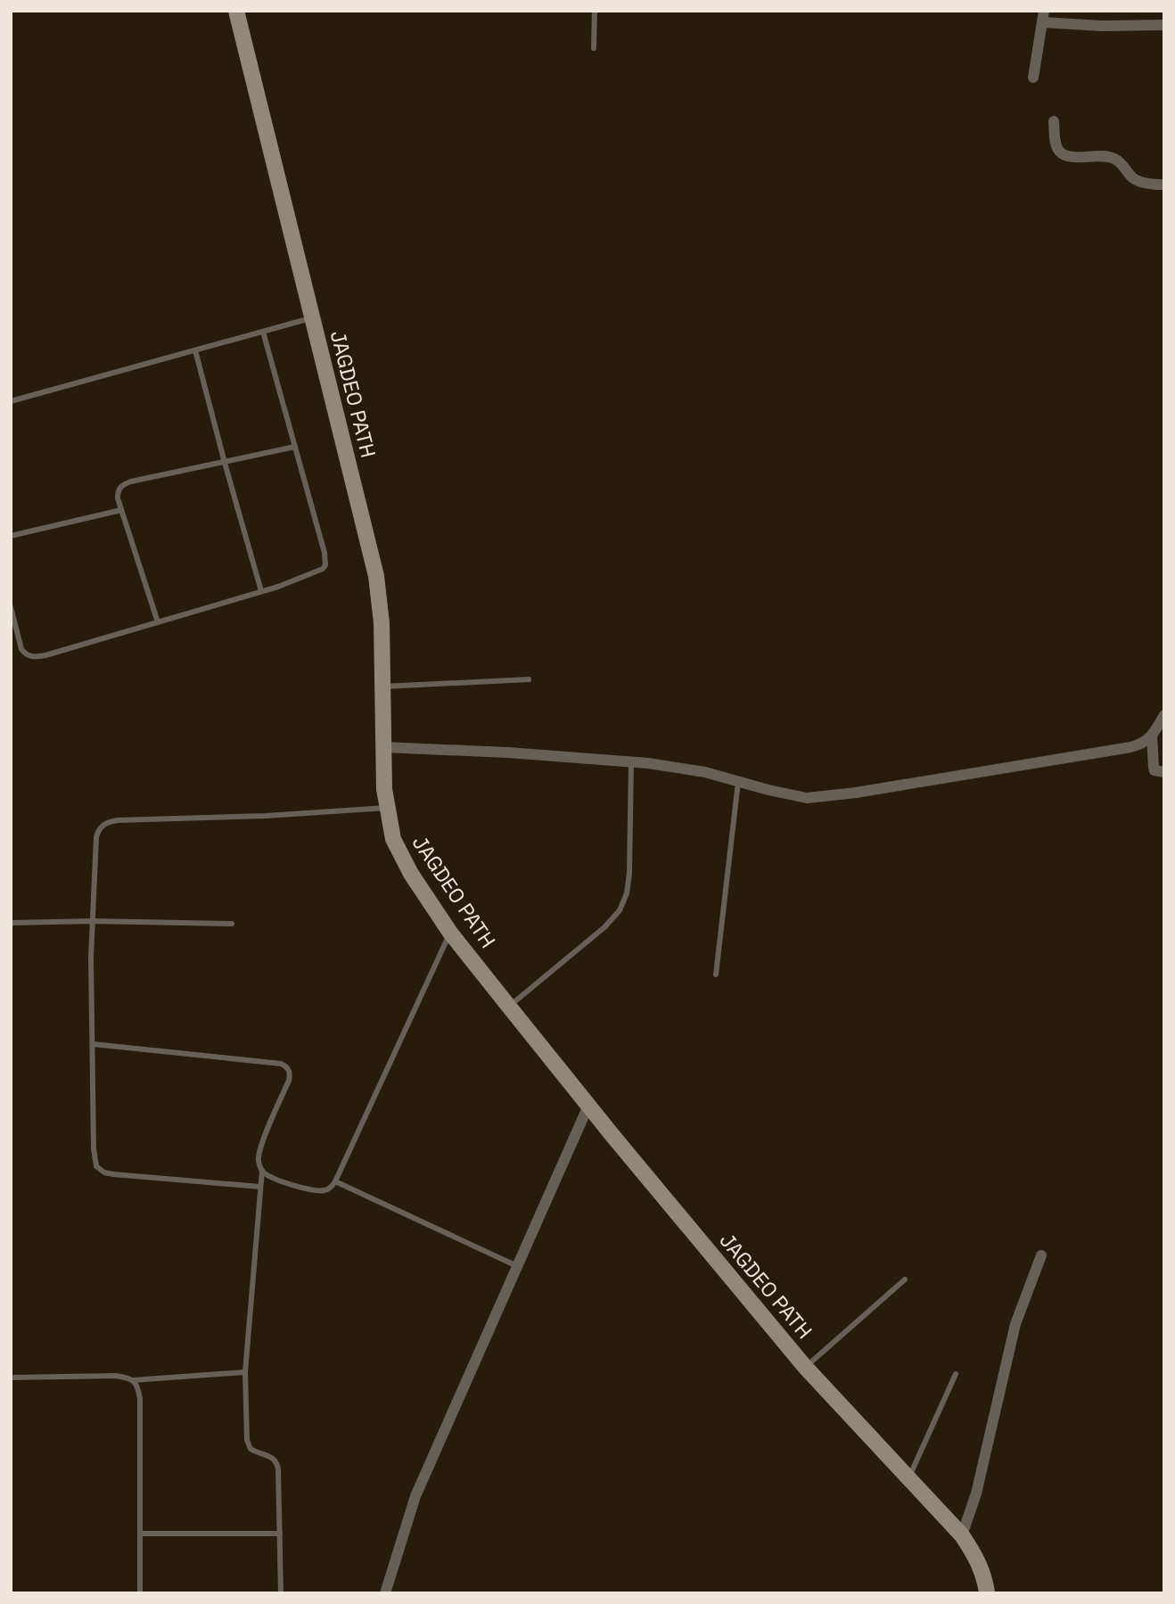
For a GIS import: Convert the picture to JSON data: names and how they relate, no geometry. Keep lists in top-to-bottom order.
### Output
{
  "streets": {
    "main road": ["JAGDEO PATH"]
  }
}
